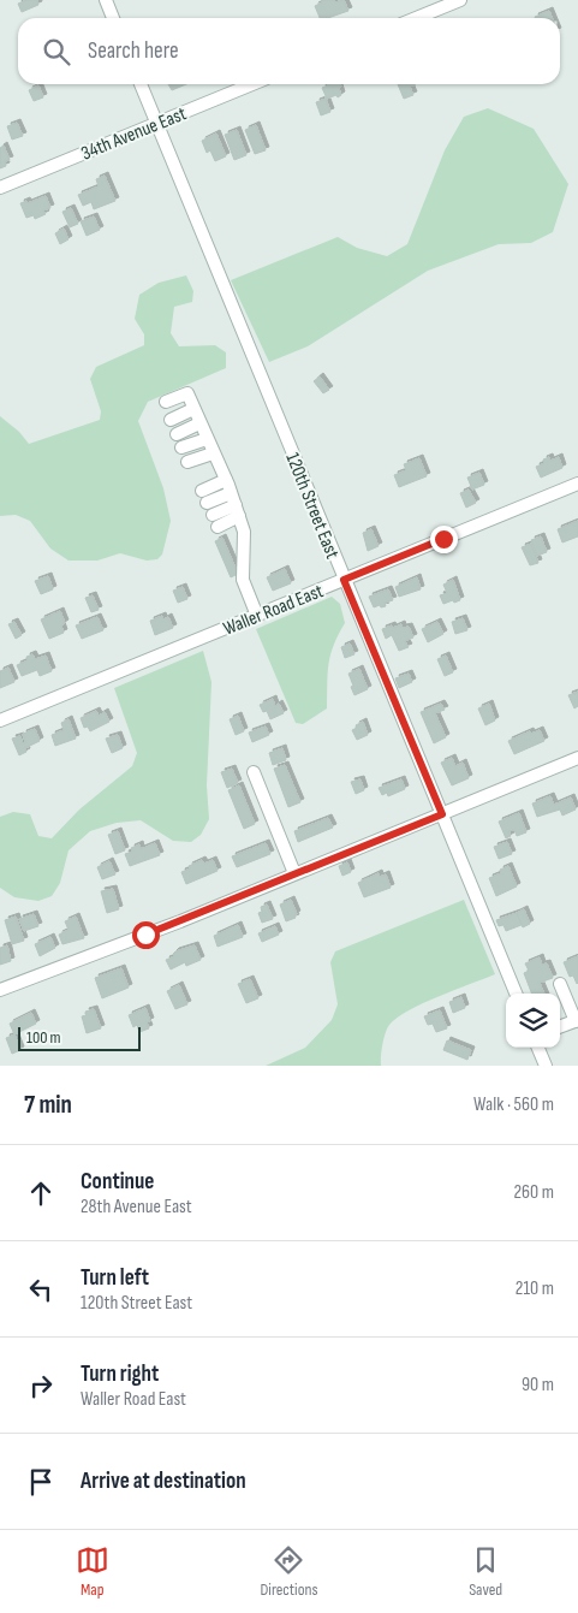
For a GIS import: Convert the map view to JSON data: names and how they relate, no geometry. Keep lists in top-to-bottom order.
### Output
{
  "streets": {
    "street": ["34th Avenue East", "120th Street East", "Waller Road East"]
  },
  "crossings": [
    ["34th Avenue East", "120th Street East"],
    ["120th Street East", "Waller Road East"]
  ],
  "scale_bar": "100 m",
  "page": {
    "search": "Search here",
    "scale": "100 m",
    "heading": ["7 min", "Walk · 560 m"],
    "list": [
      ["Continue", "28th Avenue East", "260 m"],
      ["Turn left", "120th Street East", "210 m"],
      ["Turn right", "Waller Road East", "90 m"],
      "Arrive at destination"
    ],
    "nav": ["Map", "Directions", "Saved"]
  }
}
